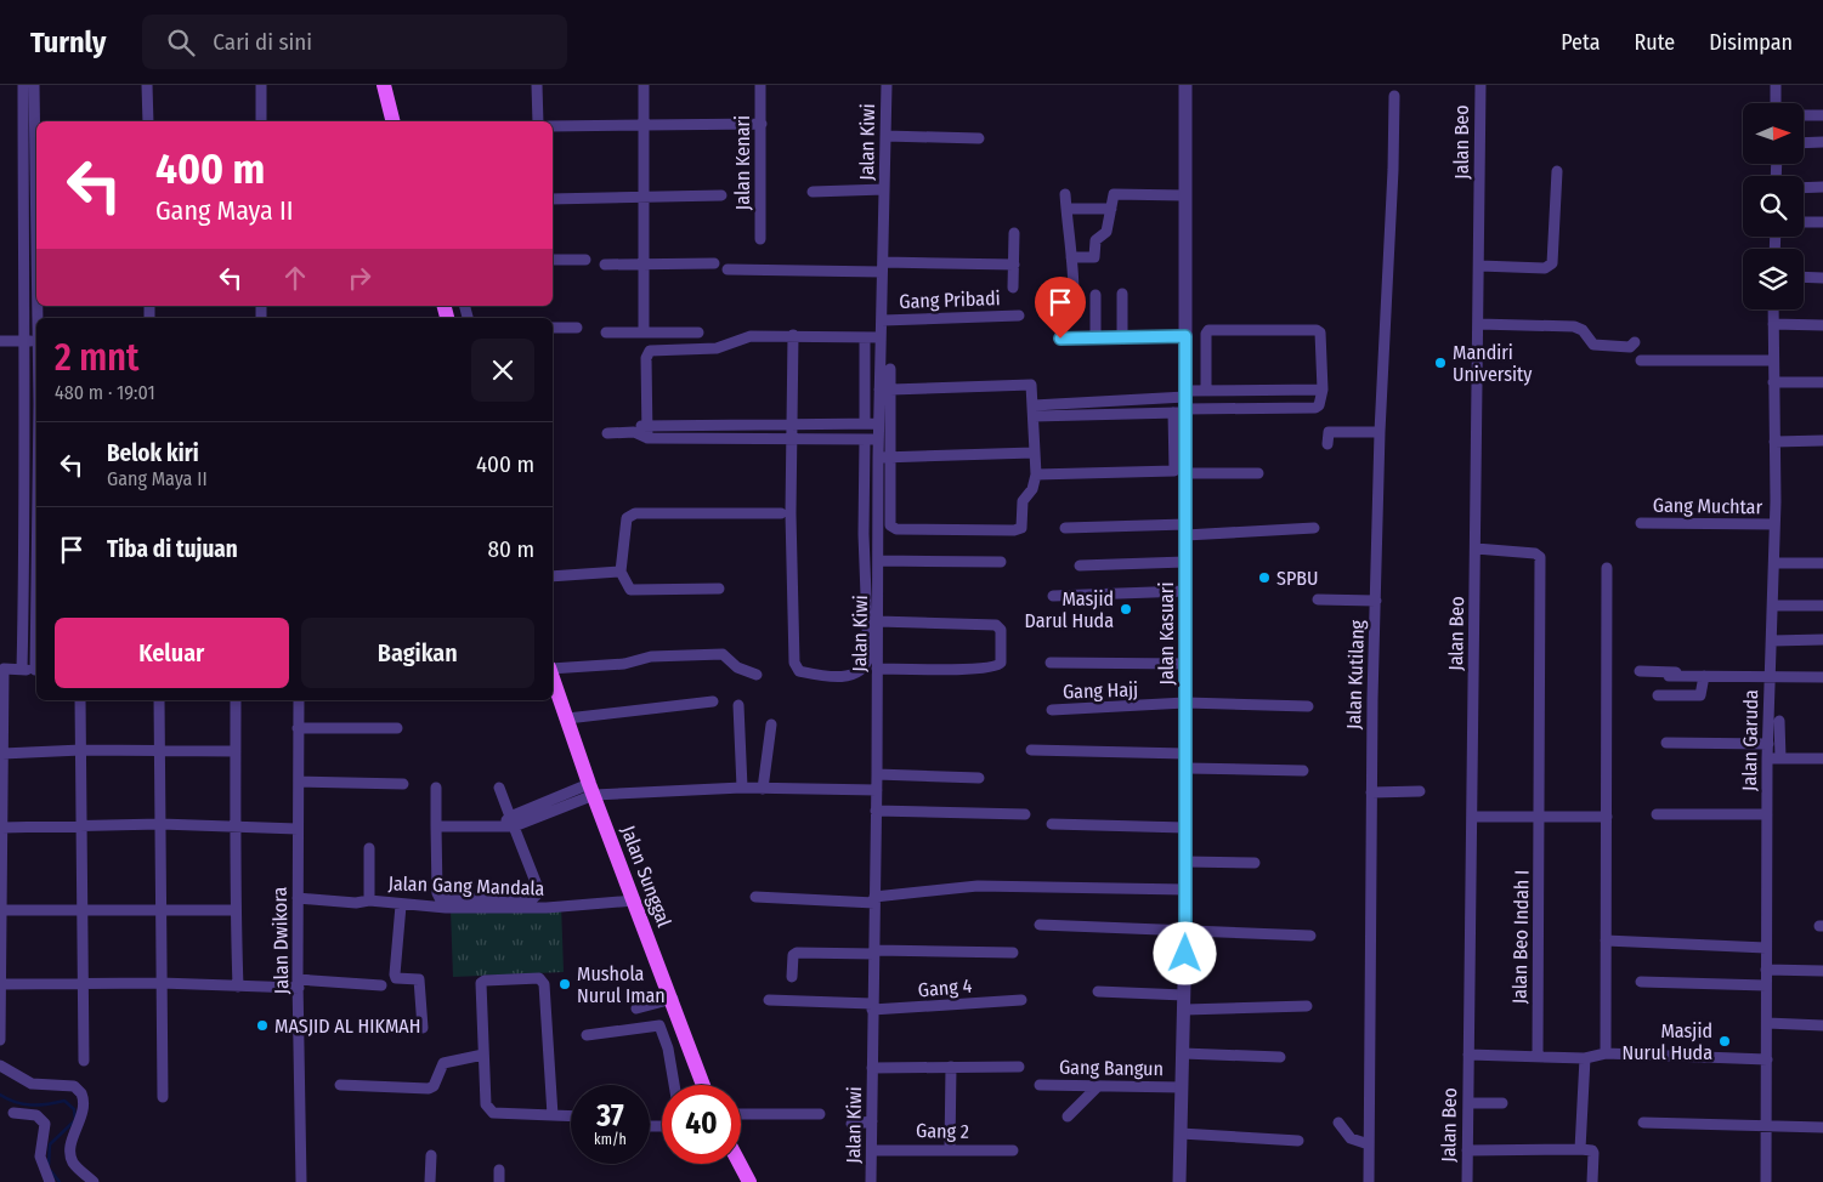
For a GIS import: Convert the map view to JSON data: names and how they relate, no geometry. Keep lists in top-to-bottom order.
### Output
{
  "streets": {
    "main road": ["Jalan Sunggal"],
    "street": [
      "Jalan Kiwi",
      "Jalan Beo",
      "Jalan Kenari",
      "Gang Pribadi",
      "Gang Muchtar",
      "Jalan Kasuari",
      "Jalan Kutilang",
      "Gang Hajj",
      "Jalan Garuda",
      "Jalan Gang Mandala",
      "Jalan Beo Indah I",
      "Jalan Dwikora",
      "Gang 4",
      "Gang Bangun",
      "Gang 2"
    ]
  },
  "crossings": [
    ["Jalan Kiwi", "Gang Pribadi"],
    ["Jalan Kiwi", "Gang 4"],
    ["Jalan Kiwi", "Gang 2"],
    ["Jalan Beo", "Jalan Beo Indah I"],
    ["Gang Muchtar", "Jalan Garuda"],
    ["Jalan Kasuari", "Gang Hajj"],
    ["Jalan Kasuari", "Gang Bangun"],
    ["Jalan Sunggal", "Jalan Gang Mandala"],
    ["Jalan Gang Mandala", "Jalan Dwikora"]
  ],
  "places": [
    "Mandiri University",
    "SPBU",
    "Masjid Darul Huda",
    "Mushola Nurul Iman",
    "MASJID AL HIKMAH",
    "Masjid Nurul Huda"
  ],
  "north": "right",
  "page": {
    "header": "Turnly",
    "search": "Cari di sini",
    "nav": ["Peta", "Rute", "Disimpan"],
    "turn": ["400 m", "Gang Maya II"],
    "heading": ["2 mnt", "480 m · 19:01"],
    "list": [
      {
        "name": "Belok kiri",
        "note": "Gang Maya II",
        "value": "400 m"
      },
      {
        "name": "Tiba di tujuan",
        "value": "80 m"
      }
    ],
    "buttons": ["Keluar", "Bagikan"],
    "speed": "37 km/h",
    "limit": "40"
  }
}
